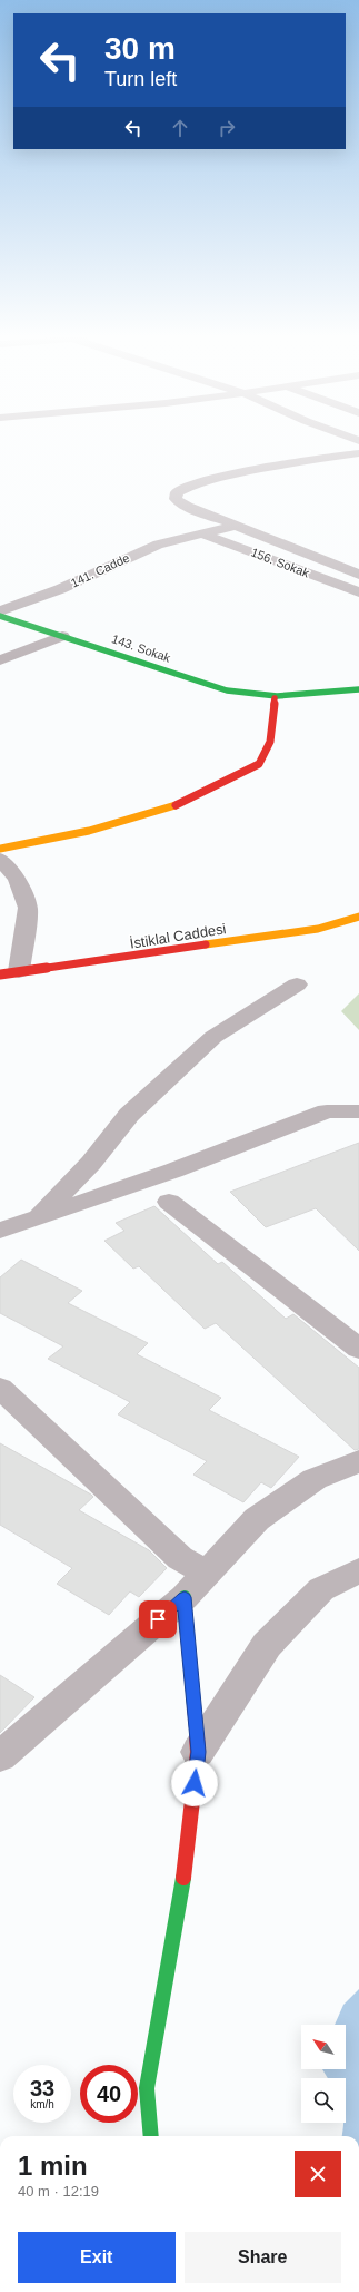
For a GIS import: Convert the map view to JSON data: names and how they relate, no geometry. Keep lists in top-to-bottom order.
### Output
{
  "streets": {
    "street": [
      "156. Sokak",
      "141. Cadde",
      "143. Sokak",
      "İstiklal Caddesi"
    ]
  },
  "crossings": [
    ["156. Sokak", "141. Cadde"]
  ],
  "north": "top left",
  "page": {
    "turn": ["30 m", "Turn left"],
    "speed": "33 km/h",
    "limit": "40",
    "heading": ["1 min", "40 m · 12:19"],
    "buttons": ["Exit", "Share"]
  }
}
